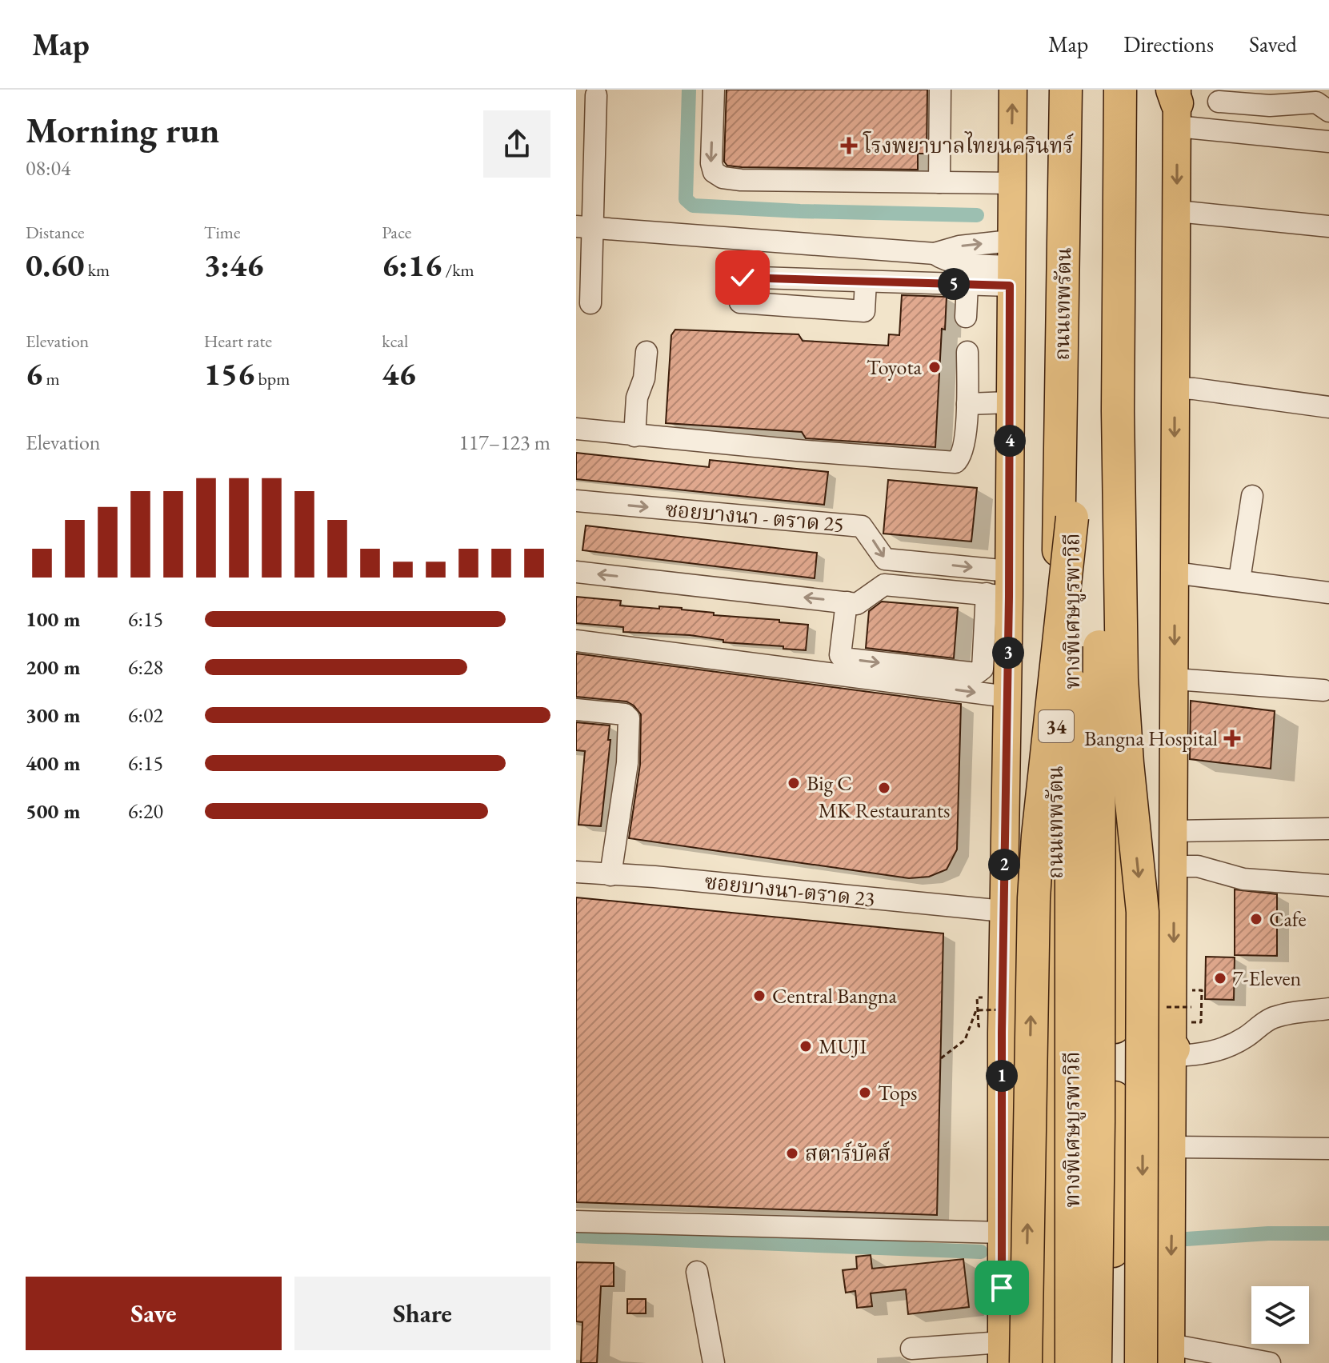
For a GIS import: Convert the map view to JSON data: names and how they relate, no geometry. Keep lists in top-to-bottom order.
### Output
{
  "streets": {
    "highway": ["ถนนเทพรัตน", "ทางพิเศษบูรพาวิถี", "34"],
    "street": ["ซอยบางนา - ตราด 25", "ซอยบางนา-ตราด 23"]
  },
  "places": {
    "health": ["โรงพยาบาลไทยนครินทร์", "Bangna Hospital"],
    "other": [
      "Toyota",
      "Big C",
      "MK Restaurants",
      "Cafe",
      "7-Eleven",
      "Central Bangna",
      "MUJI",
      "Tops",
      "สตาร์บัคส์"
    ]
  },
  "page": {
    "header": "Map",
    "nav": ["Map", "Directions", "Saved"],
    "heading": ["Morning run", "08:04"],
    "stats": [
      ["Distance", "0.60 km"],
      ["Time", "3:46"],
      ["Pace", "6:16 /km"],
      ["Elevation", "6 m"],
      ["Heart rate", "156 bpm"],
      ["kcal", "46"]
    ],
    "pins": [
      "5",
      "4",
      "3",
      "2",
      "1"
    ],
    "chart": ["Elevation", "117–123 m"],
    "list": [
      {
        "name": "100 m",
        "note": "6:15"
      },
      {
        "name": "200 m",
        "note": "6:28"
      },
      {
        "name": "300 m",
        "note": "6:02"
      },
      {
        "name": "400 m",
        "note": "6:15"
      },
      {
        "name": "500 m",
        "note": "6:20"
      }
    ],
    "buttons": ["Save", "Share"]
  }
}
